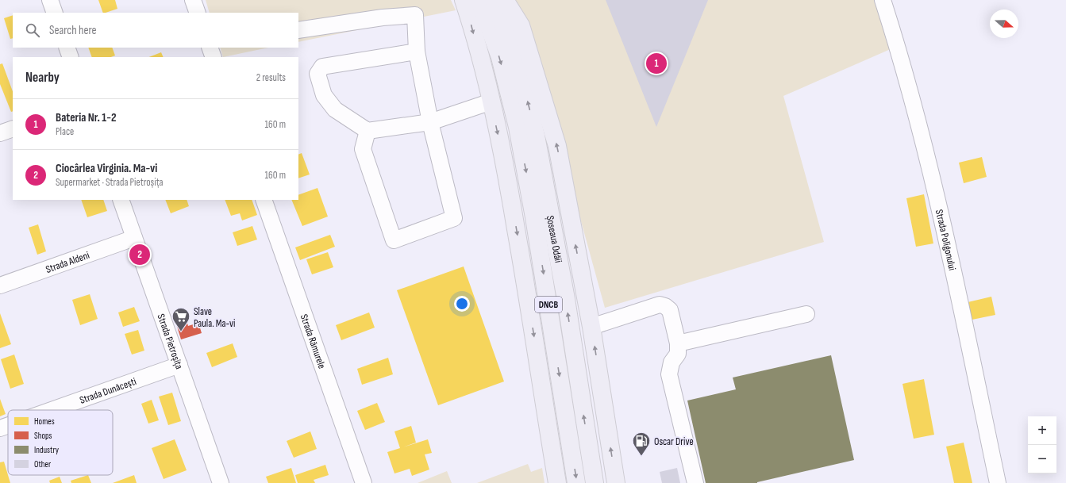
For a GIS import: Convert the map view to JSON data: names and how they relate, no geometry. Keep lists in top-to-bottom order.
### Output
{
  "streets": {
    "main road": ["Șoseaua Odăii", "DNCB"],
    "street": [
      "Strada Poligonului",
      "Strada Aldeni",
      "Strada Pietroșița",
      "Strada Rămurele",
      "Strada Dunăcești"
    ]
  },
  "crossings": [
    ["Strada Aldeni", "Strada Pietroșița"],
    ["Strada Pietroșița", "Strada Dunăcești"]
  ],
  "places": {
    "supermarket": ["Slave Paula. Ma-vi"],
    "fuel station": ["Oscar Drive"]
  },
  "legend": [
    "Homes",
    "Shops",
    "Industry",
    "Other"
  ],
  "north": "right",
  "page": {
    "search": "Search here",
    "pins": ["1", "2"],
    "heading": ["Nearby", "2 results"],
    "list": [
      {
        "mark": "1",
        "name": "Bateria Nr. 1-2",
        "note": "Place",
        "value": "160 m"
      },
      {
        "mark": "2",
        "name": "Ciocârlea Virginia. Ma-vi",
        "note": "Supermarket · Strada Pietroșița",
        "value": "160 m"
      }
    ],
    "map_buttons": ["+", "−"]
  }
}
